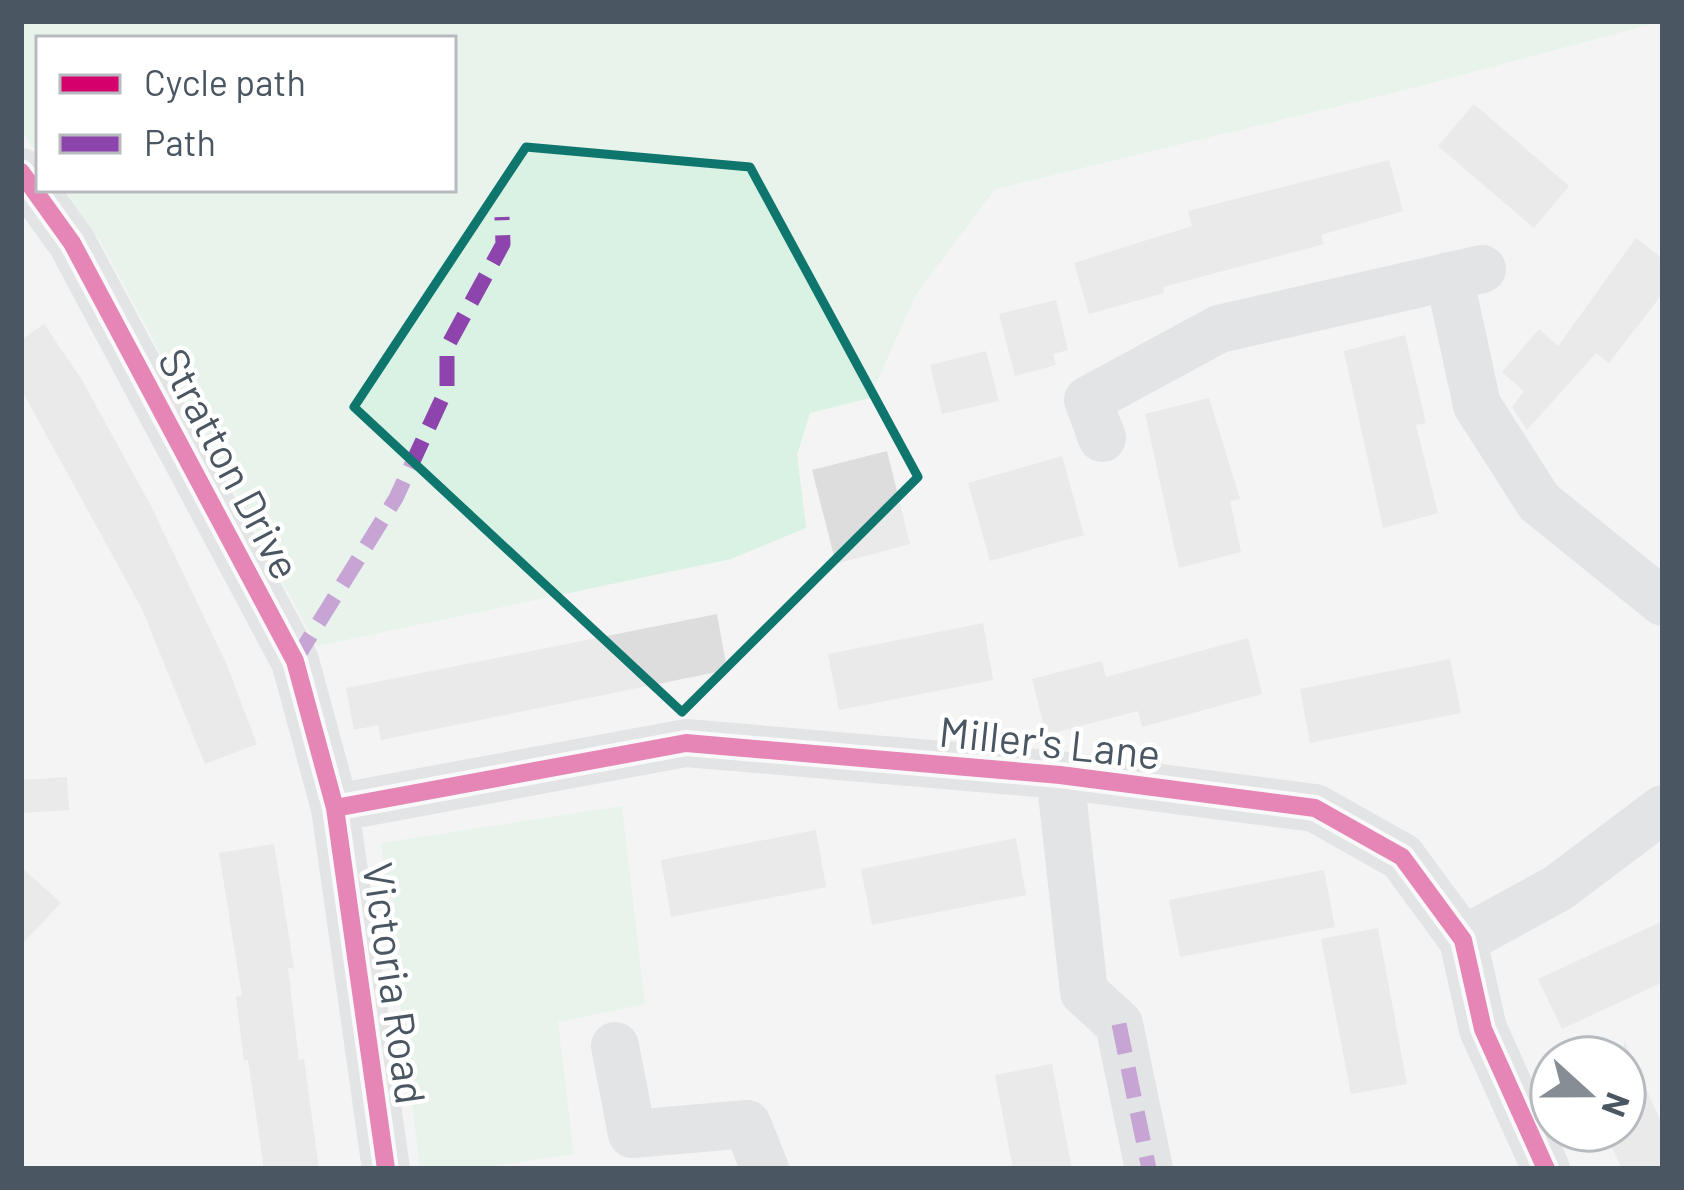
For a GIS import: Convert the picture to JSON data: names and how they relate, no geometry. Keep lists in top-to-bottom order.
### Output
{
  "streets": {
    "street": ["Stratton Drive", "Miller's Lane", "Victoria Road"]
  },
  "crossings": [
    ["Stratton Drive", "Miller's Lane"],
    ["Stratton Drive", "Victoria Road"],
    ["Miller's Lane", "Victoria Road"]
  ],
  "legend": ["Cycle path", "Path"],
  "north": "right"
}
